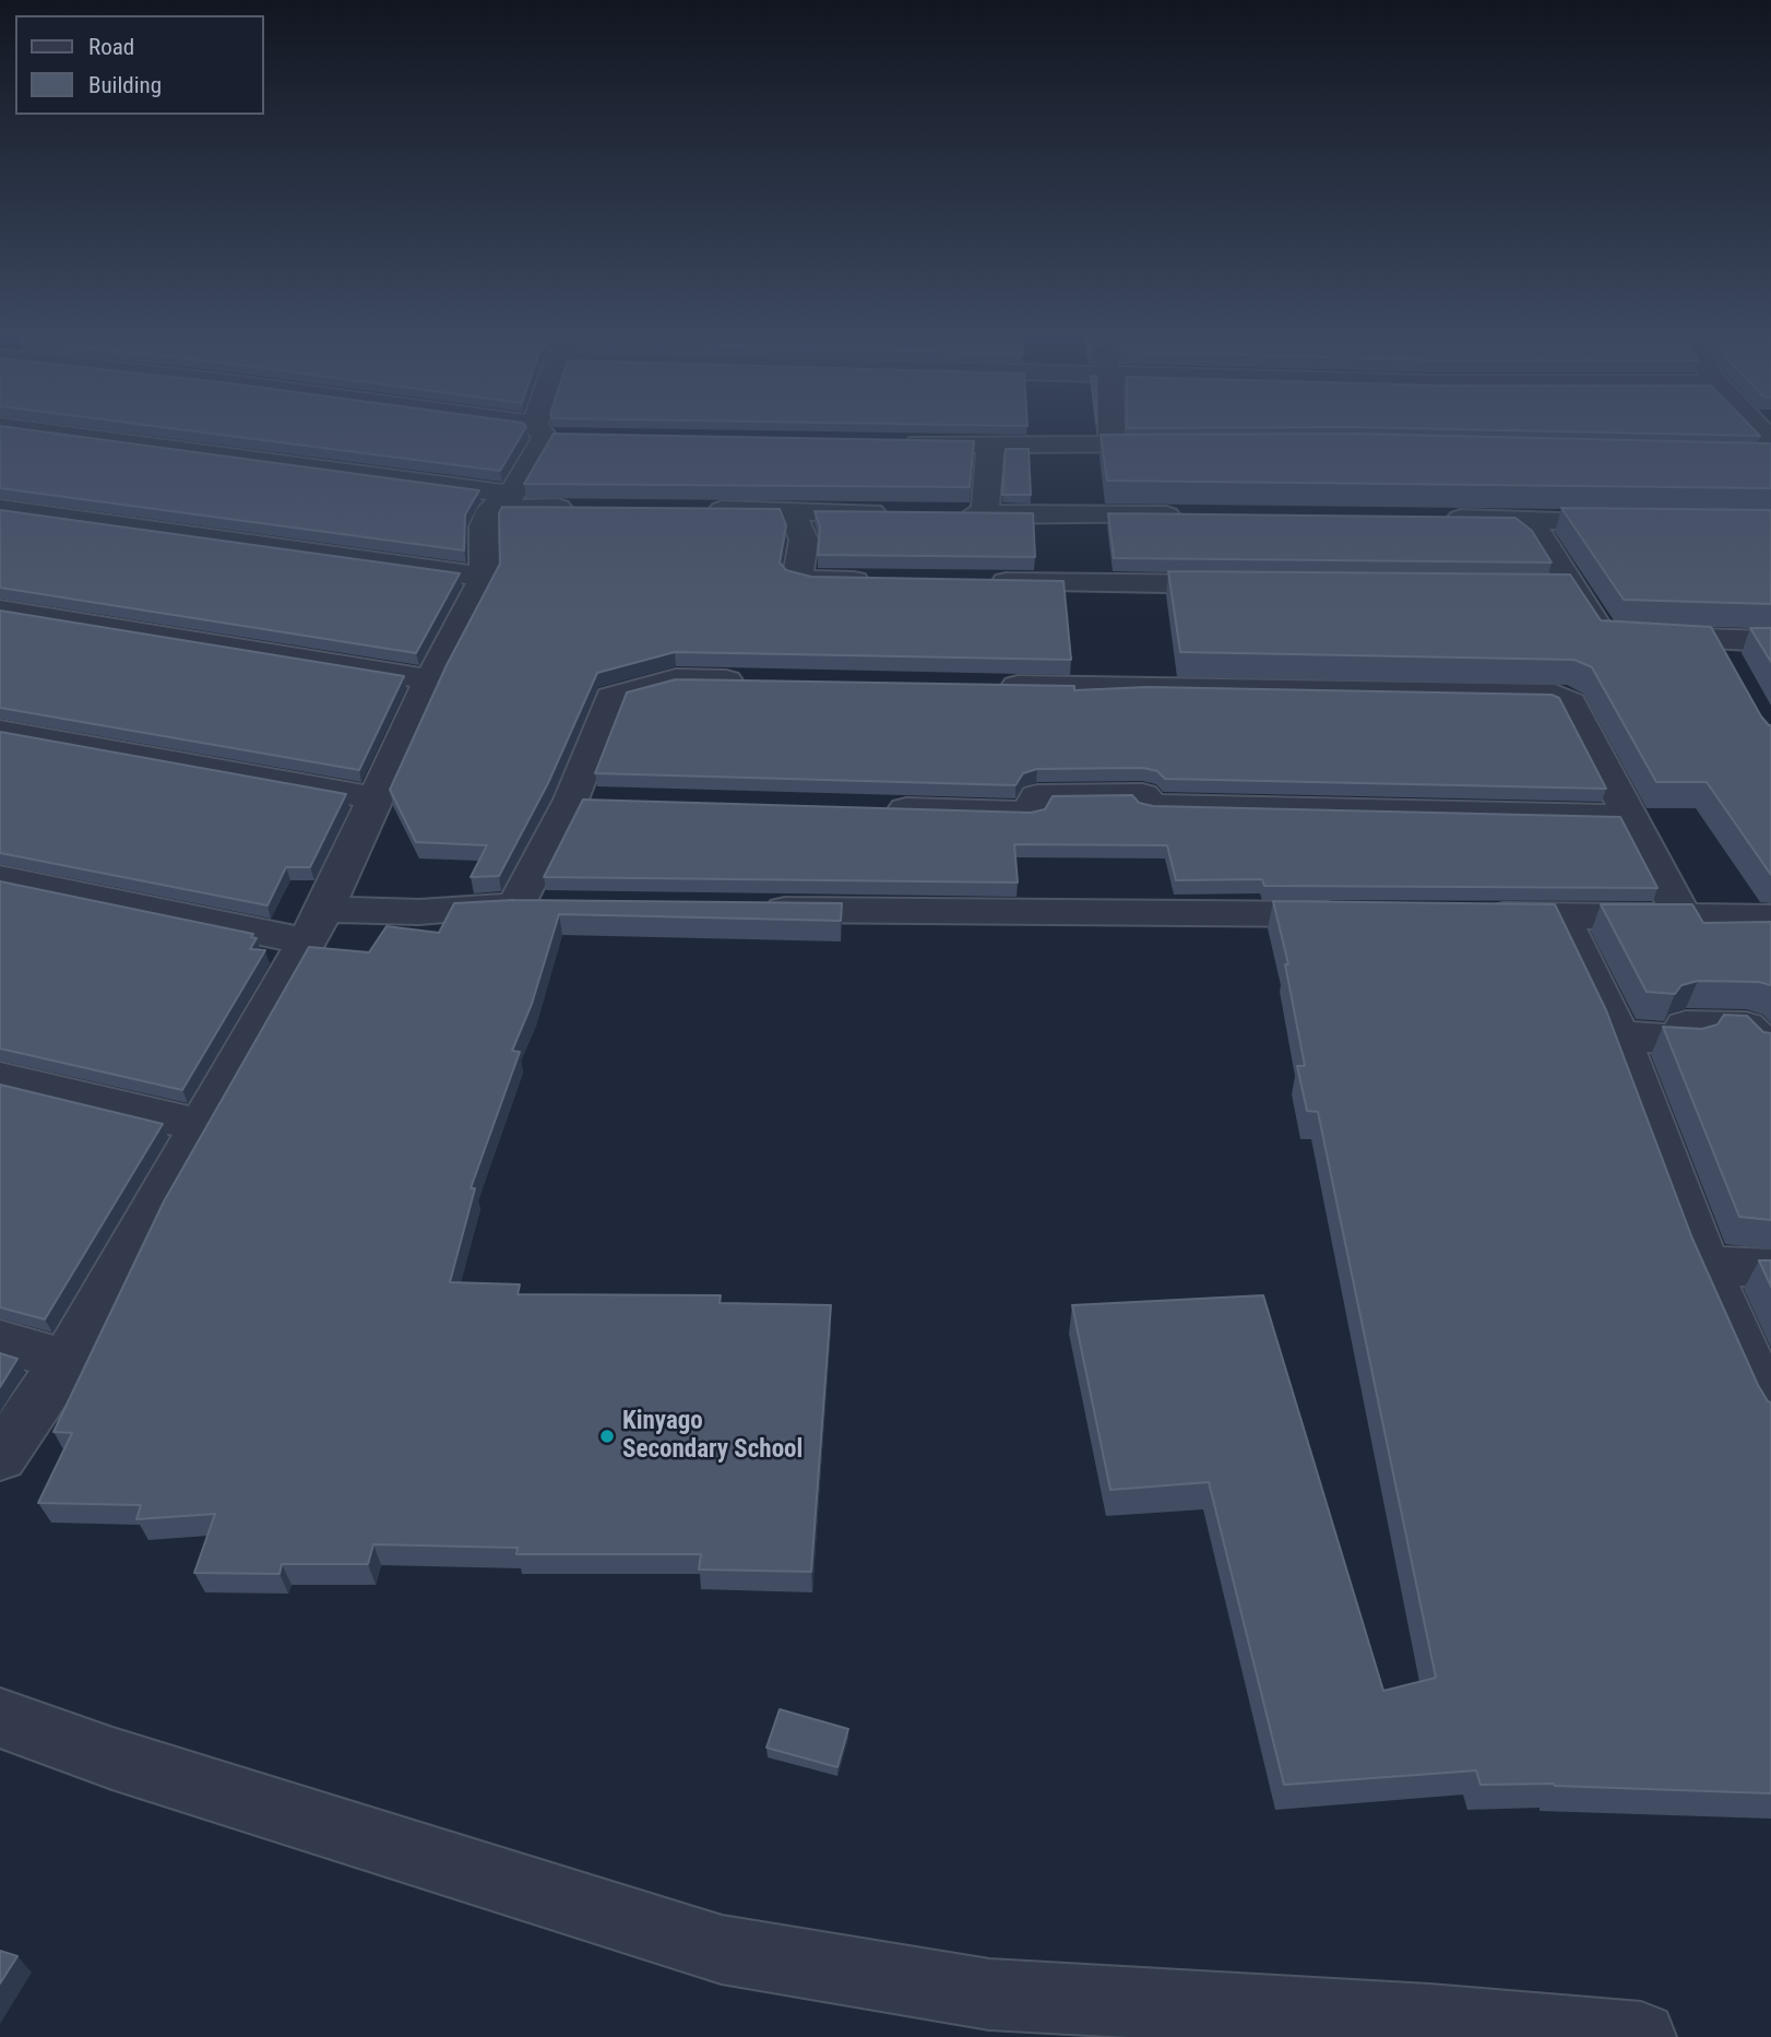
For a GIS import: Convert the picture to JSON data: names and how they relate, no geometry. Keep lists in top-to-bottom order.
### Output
{
  "places": ["Kinyago Secondary School"],
  "legend": ["Road", "Building"]
}
